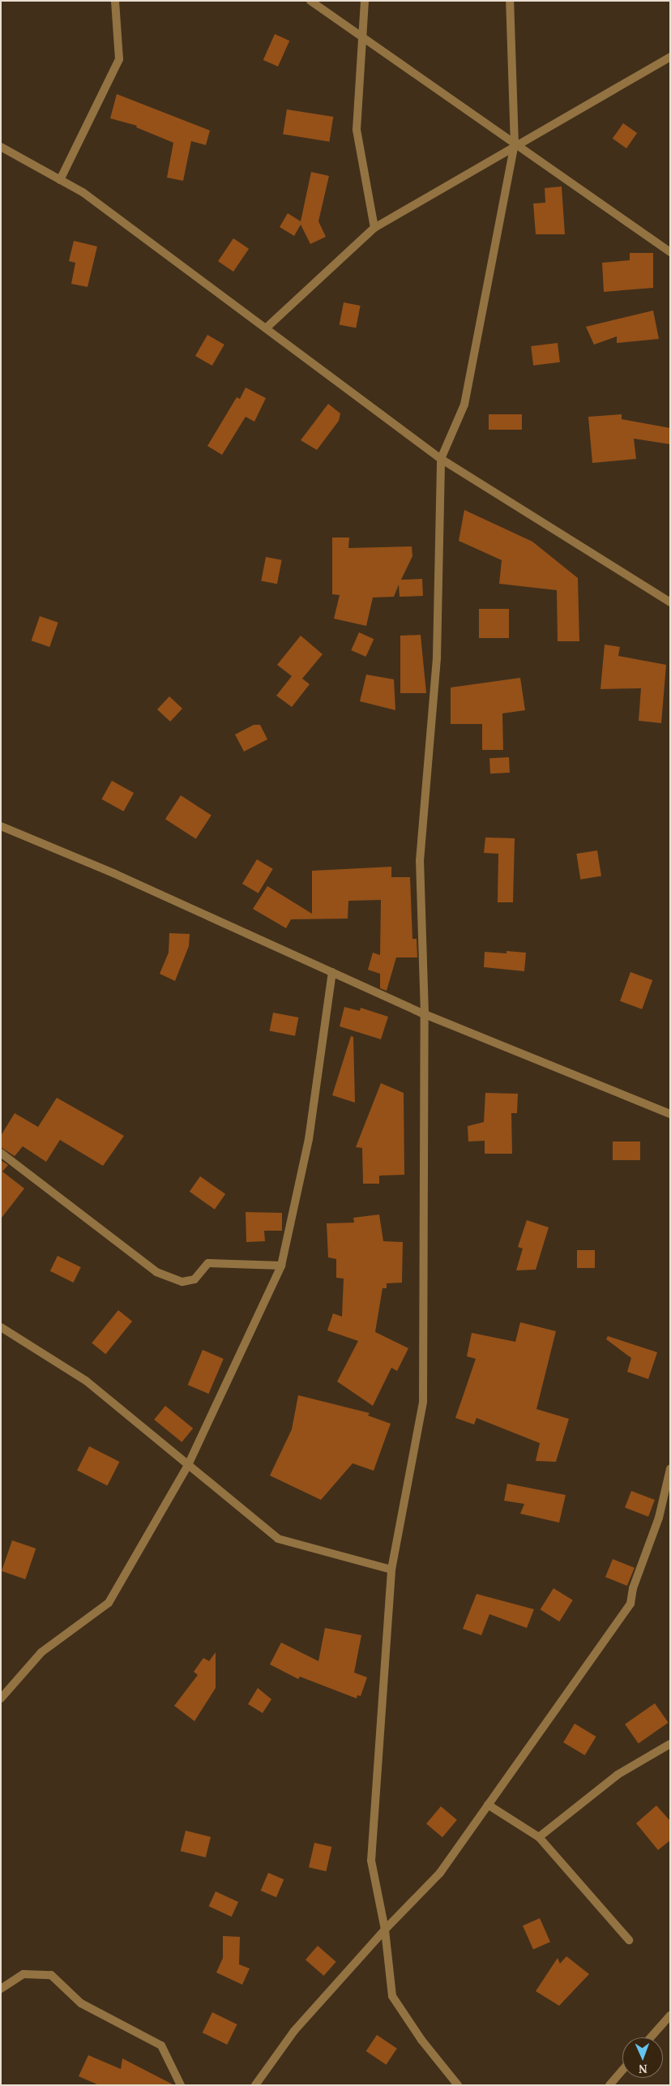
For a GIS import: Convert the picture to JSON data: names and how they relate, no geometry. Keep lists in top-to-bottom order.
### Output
{
  "north": "bottom"
}
